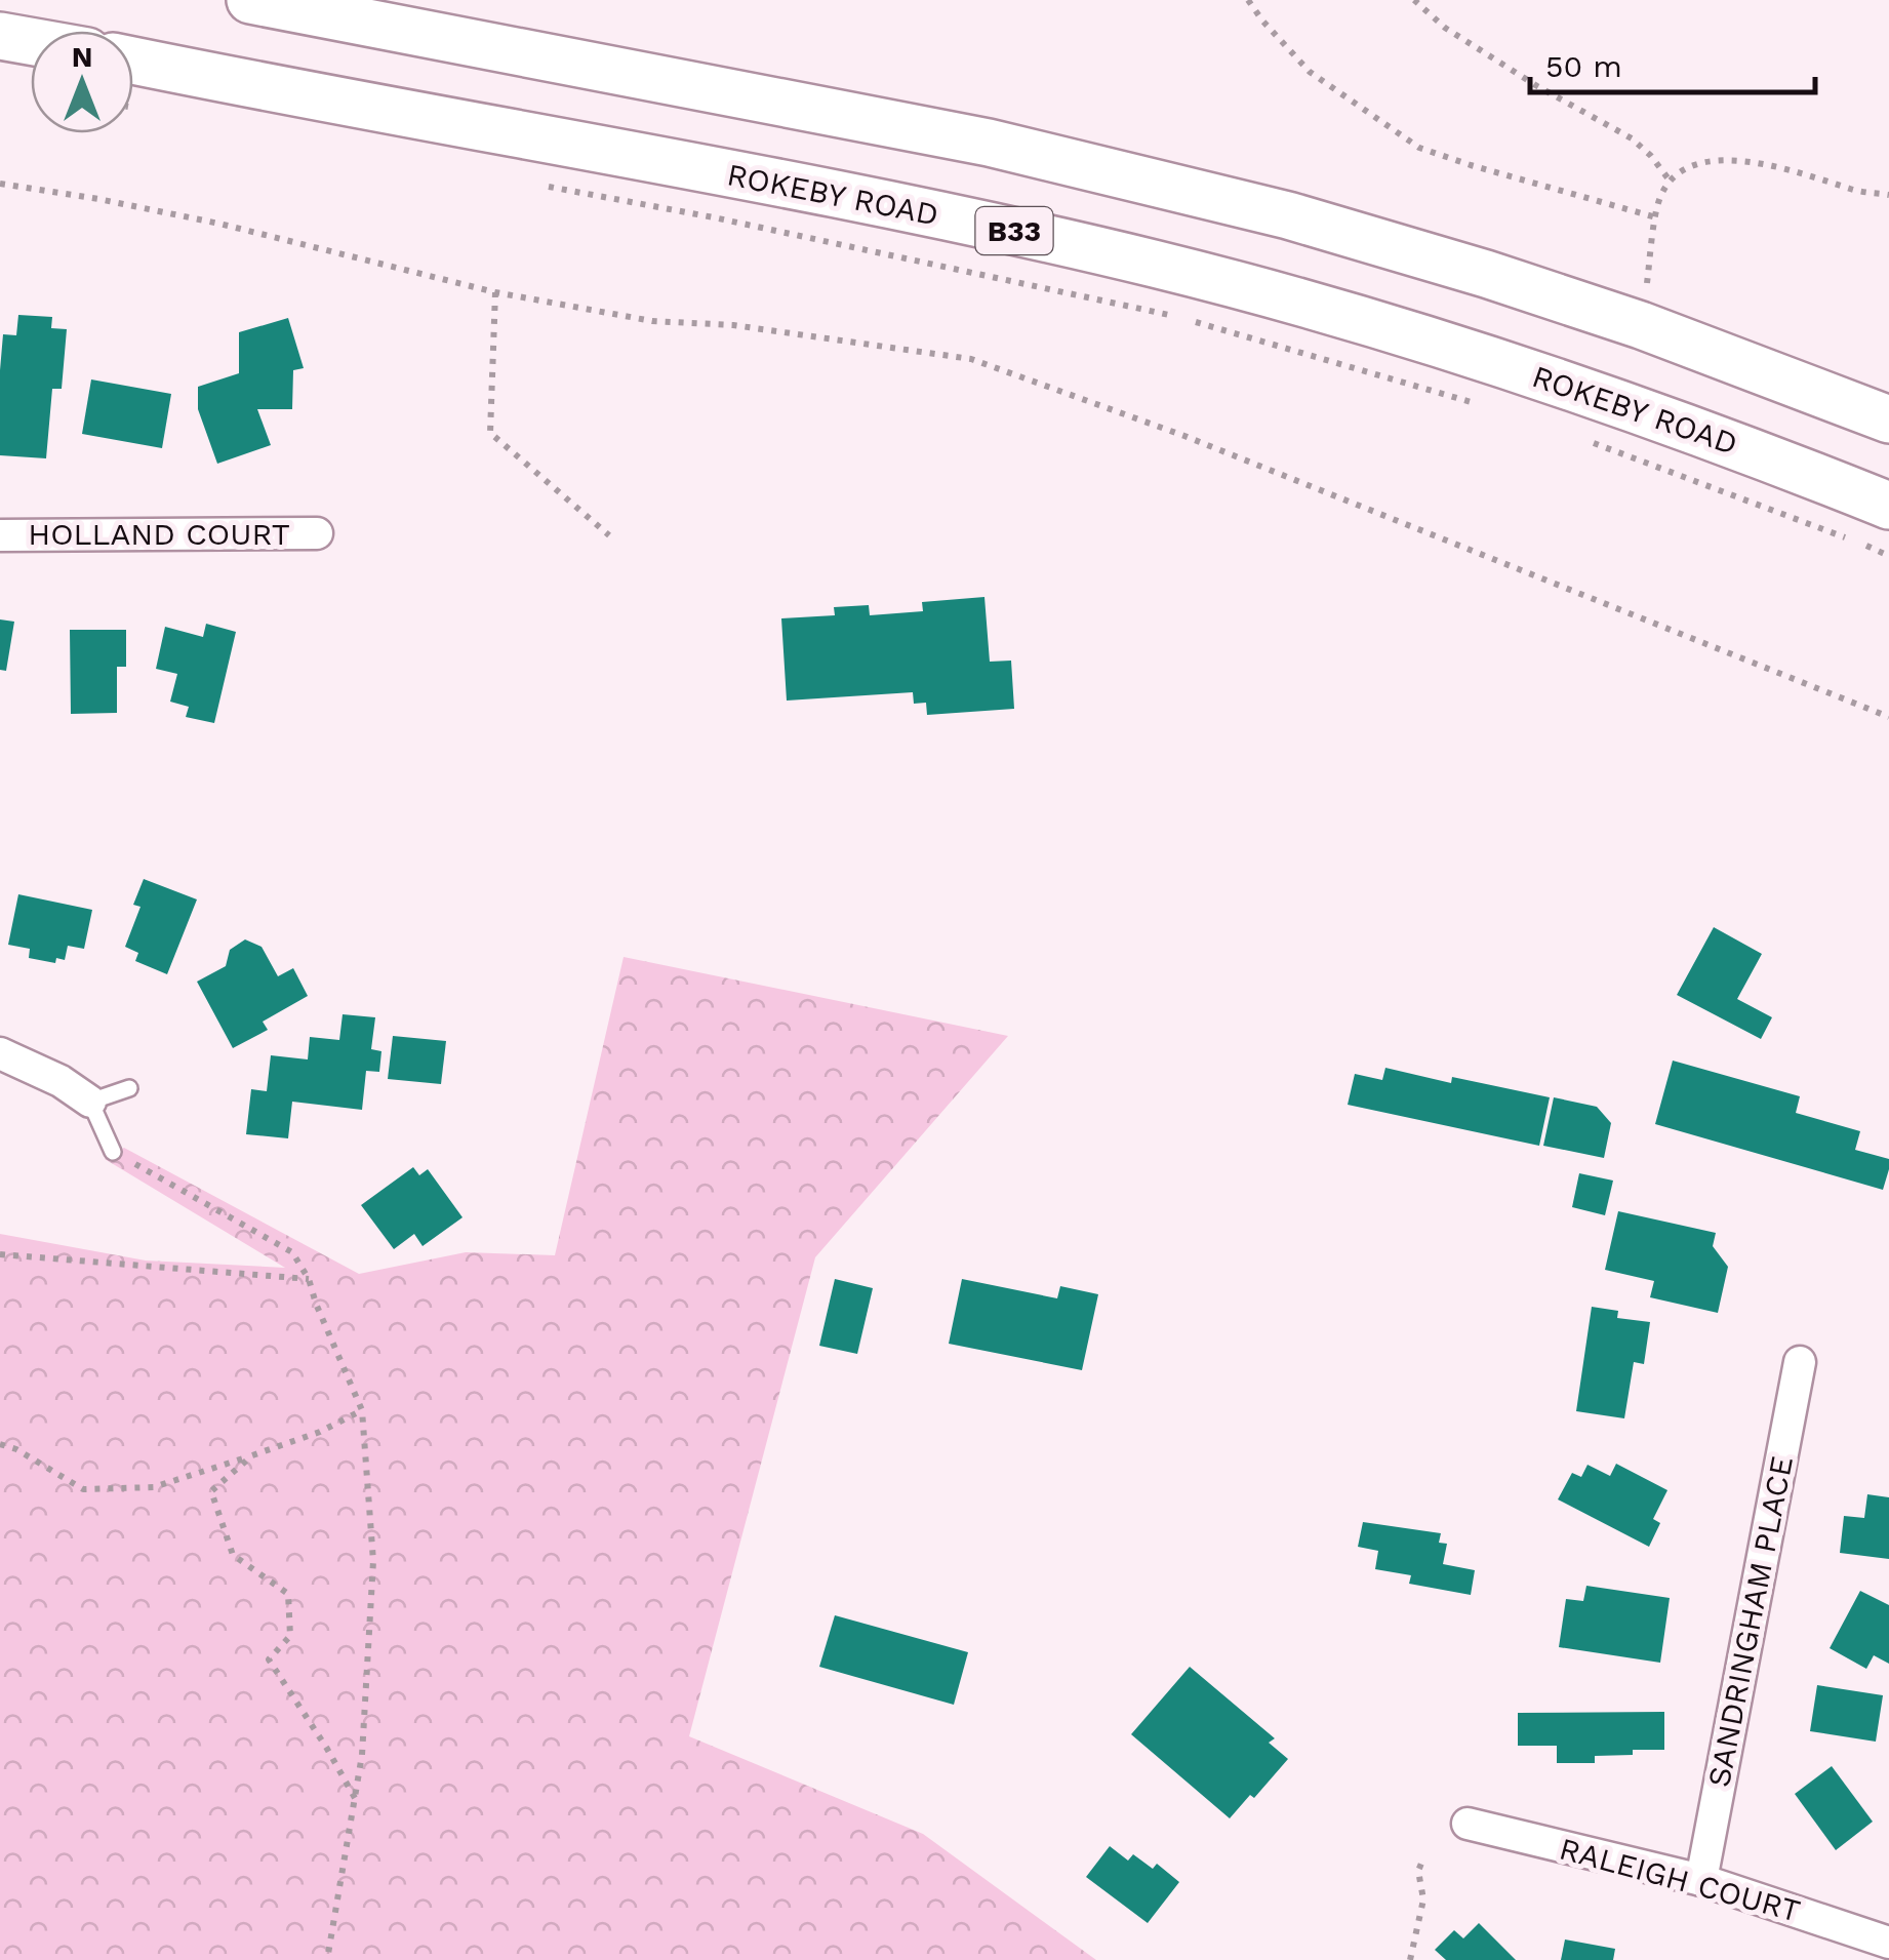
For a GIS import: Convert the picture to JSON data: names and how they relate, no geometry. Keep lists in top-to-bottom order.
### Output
{
  "streets": {
    "main road": ["ROKEBY ROAD", "B33"],
    "street": ["HOLLAND COURT", "SANDRINGHAM PLACE", "RALEIGH COURT"]
  },
  "crossings": [
    ["SANDRINGHAM PLACE", "RALEIGH COURT"]
  ],
  "scale_bar": "50 m",
  "north": "top"
}
